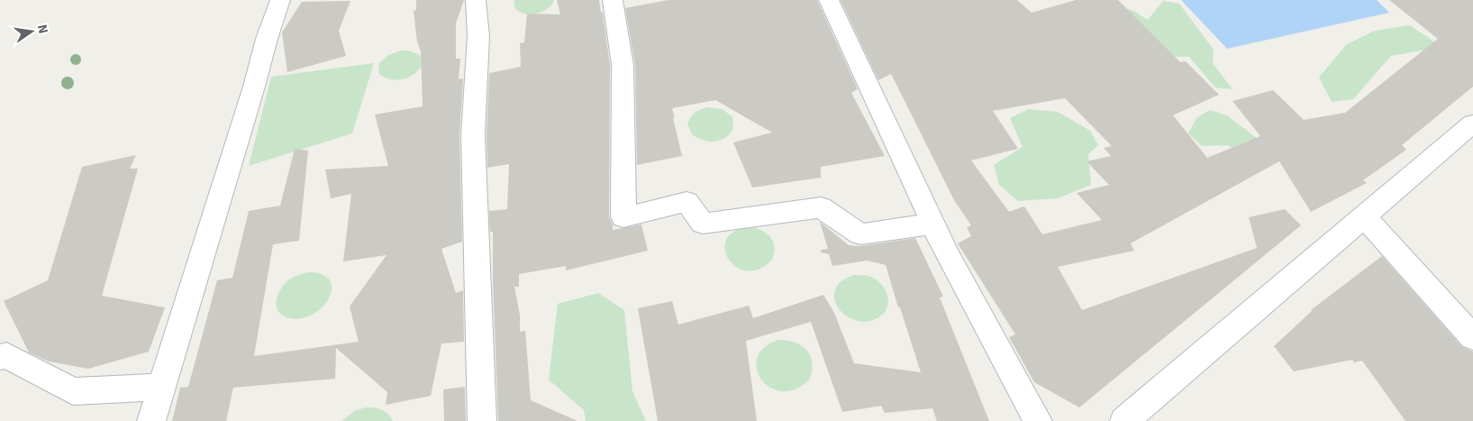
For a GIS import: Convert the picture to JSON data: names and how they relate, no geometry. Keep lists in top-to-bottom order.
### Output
{
  "north": "right"
}
